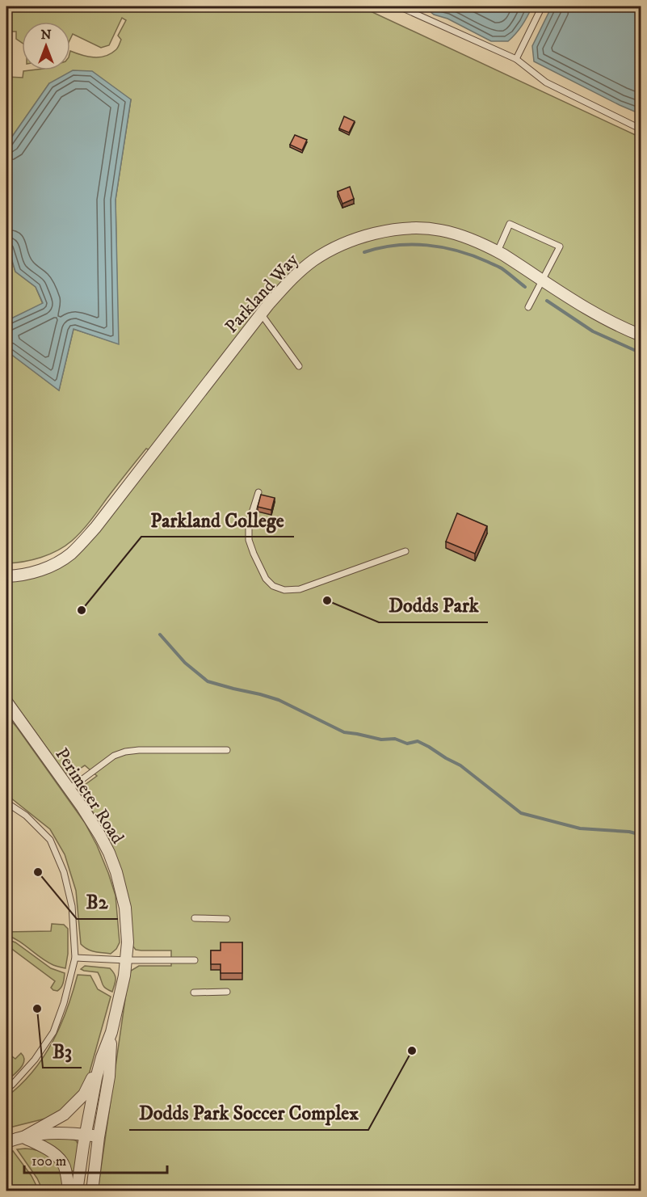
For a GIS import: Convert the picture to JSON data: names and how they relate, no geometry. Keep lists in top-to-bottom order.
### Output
{
  "streets": {
    "street": ["Parkland Way", "Perimeter Road"]
  },
  "places": [
    "Dodds Park",
    "Parkland College",
    "B2",
    "B3",
    "Dodds Park Soccer Complex"
  ],
  "scale_bar": "100 m",
  "north": "top"
}
